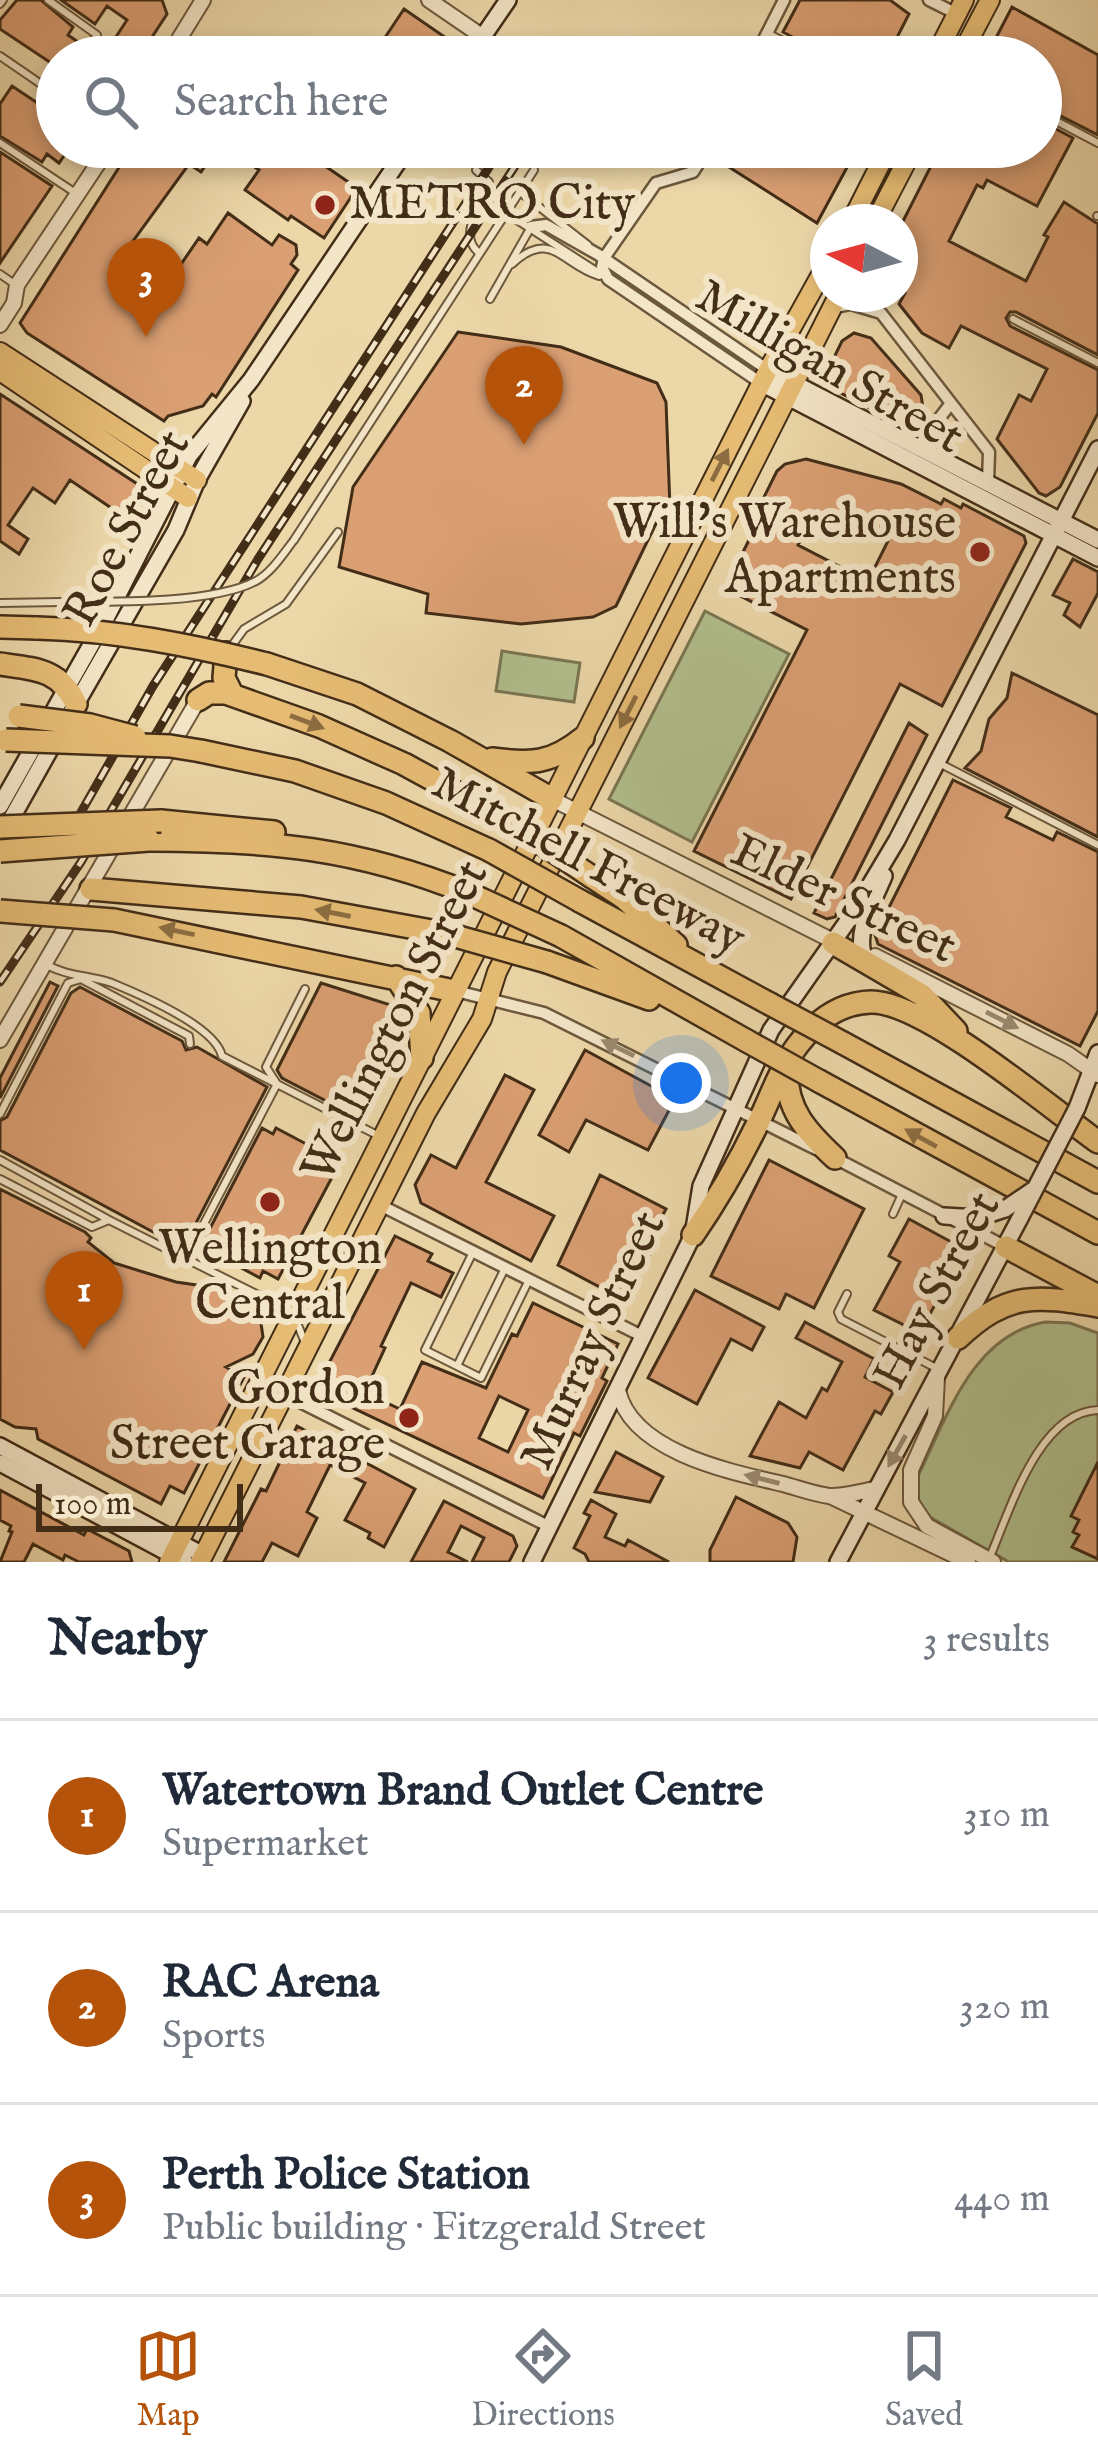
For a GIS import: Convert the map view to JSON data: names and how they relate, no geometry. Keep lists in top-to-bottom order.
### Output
{
  "streets": {
    "highway": ["Mitchell Freeway"],
    "main road": [
      "Milligan Street",
      "Roe Street",
      "Wellington Street",
      "Hay Street",
      "Murray Street"
    ],
    "street": ["Elder Street"]
  },
  "crossings": [
    ["Milligan Street", "Wellington Street"],
    ["Milligan Street", "Murray Street"],
    ["Elder Street", "Wellington Street"],
    ["Elder Street", "Hay Street"],
    ["Elder Street", "Murray Street"]
  ],
  "one_way": ["Elder Street"],
  "places": [
    "METRO City",
    "Will's Warehouse Apartments",
    "Wellington Central",
    "Gordon Street Garage"
  ],
  "scale_bar": "100 m",
  "north": "left",
  "page": {
    "search": "Search here",
    "pins": ["3", "2", "1"],
    "scale": "100 m",
    "heading": ["Nearby", "3 results"],
    "list": [
      {
        "mark": "1",
        "name": "Watertown Brand Outlet Centre",
        "note": "Supermarket",
        "value": "310 m"
      },
      {
        "mark": "2",
        "name": "RAC Arena",
        "note": "Sports",
        "value": "320 m"
      },
      {
        "mark": "3",
        "name": "Perth Police Station",
        "note": "Public building · Fitzgerald Street",
        "value": "440 m"
      }
    ],
    "nav": ["Map", "Directions", "Saved"]
  }
}
